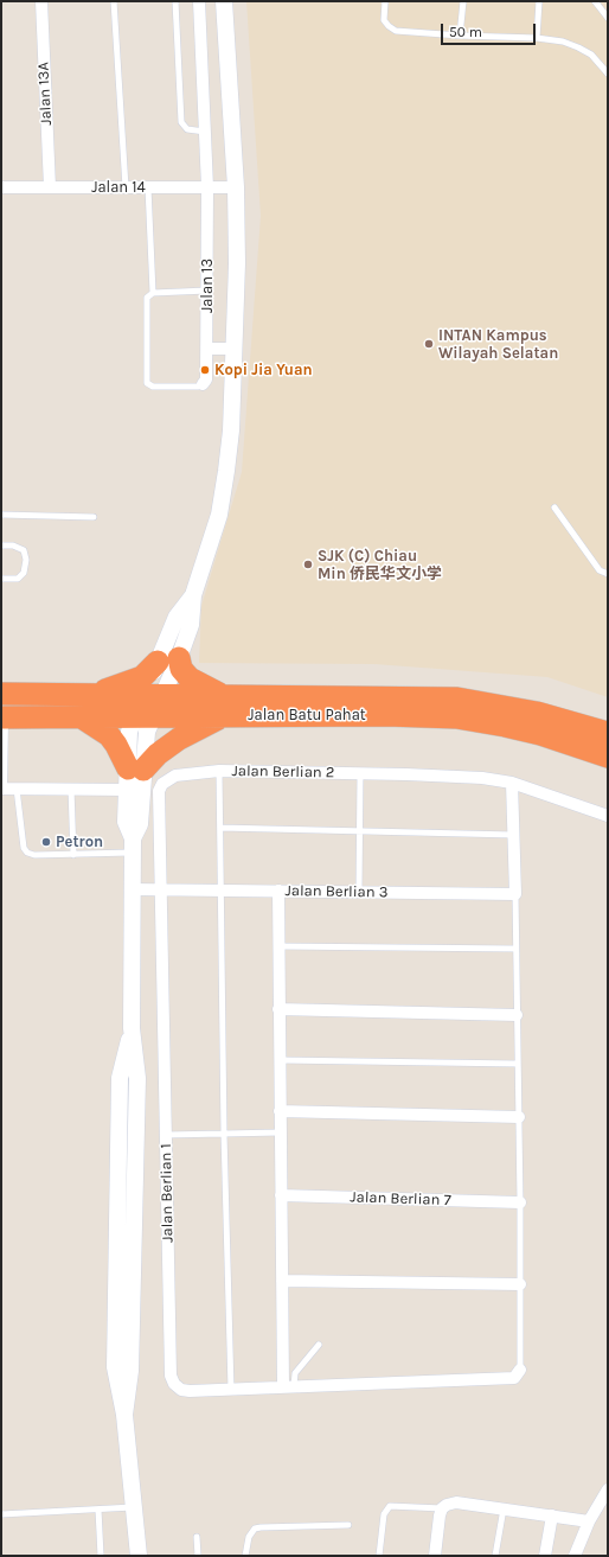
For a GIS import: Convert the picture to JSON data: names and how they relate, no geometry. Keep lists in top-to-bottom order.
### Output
{
  "streets": {
    "highway": ["Jalan Batu Pahat"],
    "street": [
      "Jalan 13A",
      "Jalan 14",
      "Jalan 13",
      "Jalan Berlian 2",
      "Jalan Berlian 3",
      "Jalan Berlian 1",
      "Jalan Berlian 7"
    ]
  },
  "crossings": [
    ["Jalan 13A", "Jalan 14"],
    ["Jalan 14", "Jalan 13"],
    ["Jalan Berlian 2", "Jalan Berlian 3"],
    ["Jalan Berlian 2", "Jalan Berlian 1"],
    ["Jalan Berlian 3", "Jalan Berlian 1"]
  ],
  "places": [
    "INTAN Kampus Wilayah Selatan",
    "Kopi Jia Yuan",
    "SJK (C) Chiau Min 侨民华文小学",
    "Petron"
  ],
  "scale_bar": "50 m"
}
